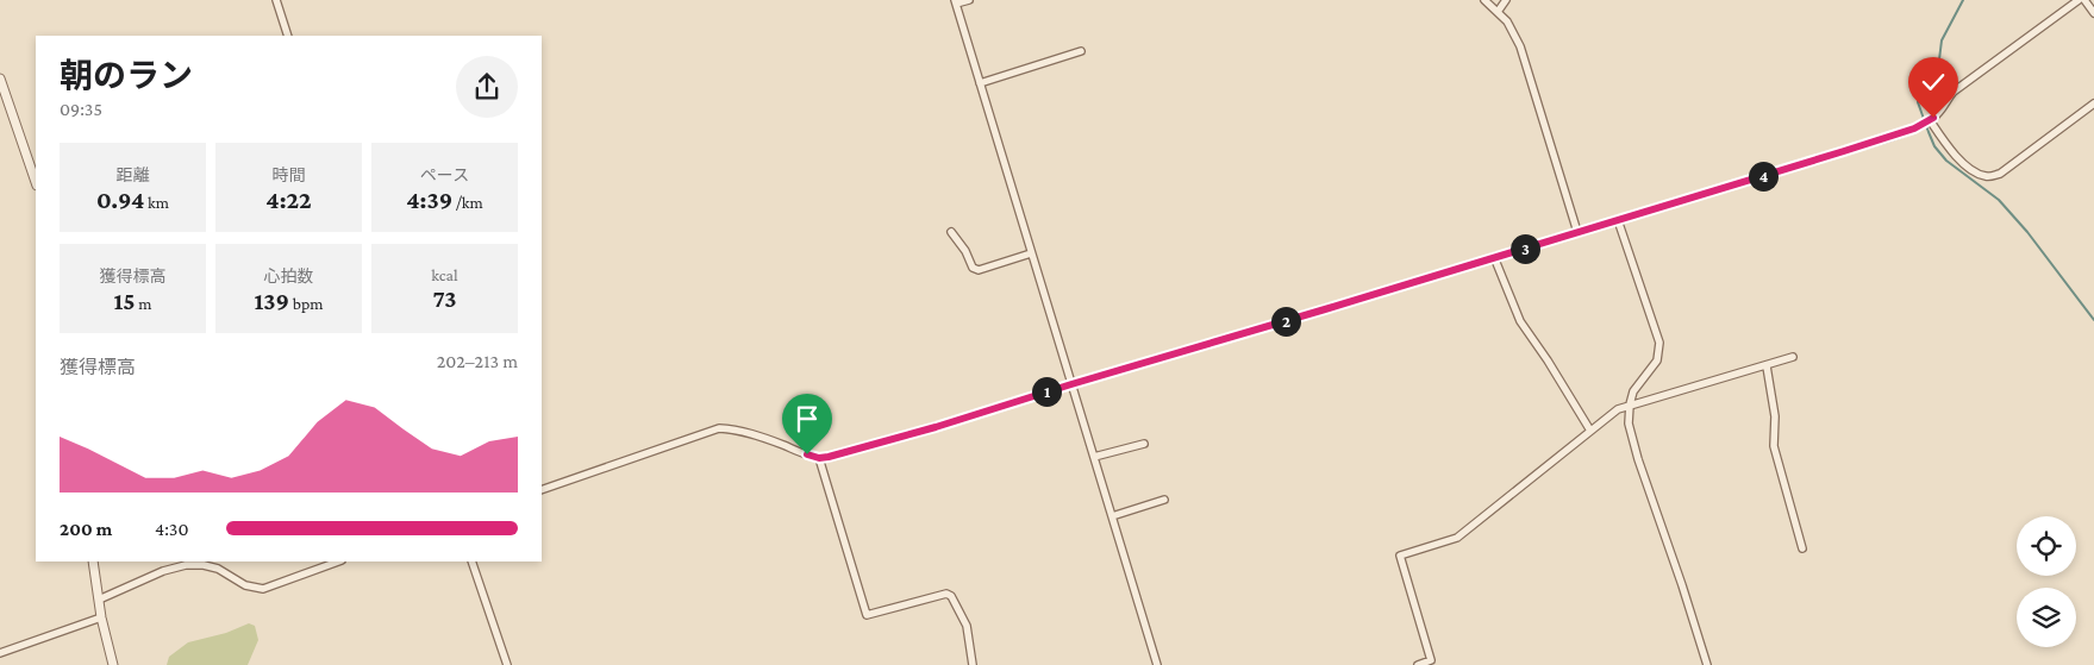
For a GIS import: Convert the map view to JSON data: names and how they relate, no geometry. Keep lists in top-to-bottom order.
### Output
{
  "page": {
    "heading": ["朝のラン", "09:35"],
    "stats": [
      ["距離", "0.94 km"],
      ["時間", "4:22"],
      ["ペース", "4:39 /km"],
      ["獲得標高", "15 m"],
      ["心拍数", "139 bpm"],
      ["kcal", "73"]
    ],
    "pins": [
      "4",
      "3",
      "2",
      "1"
    ],
    "chart": ["獲得標高", "202–213 m"],
    "list": [
      {
        "name": "200 m",
        "note": "4:30"
      }
    ]
  }
}
